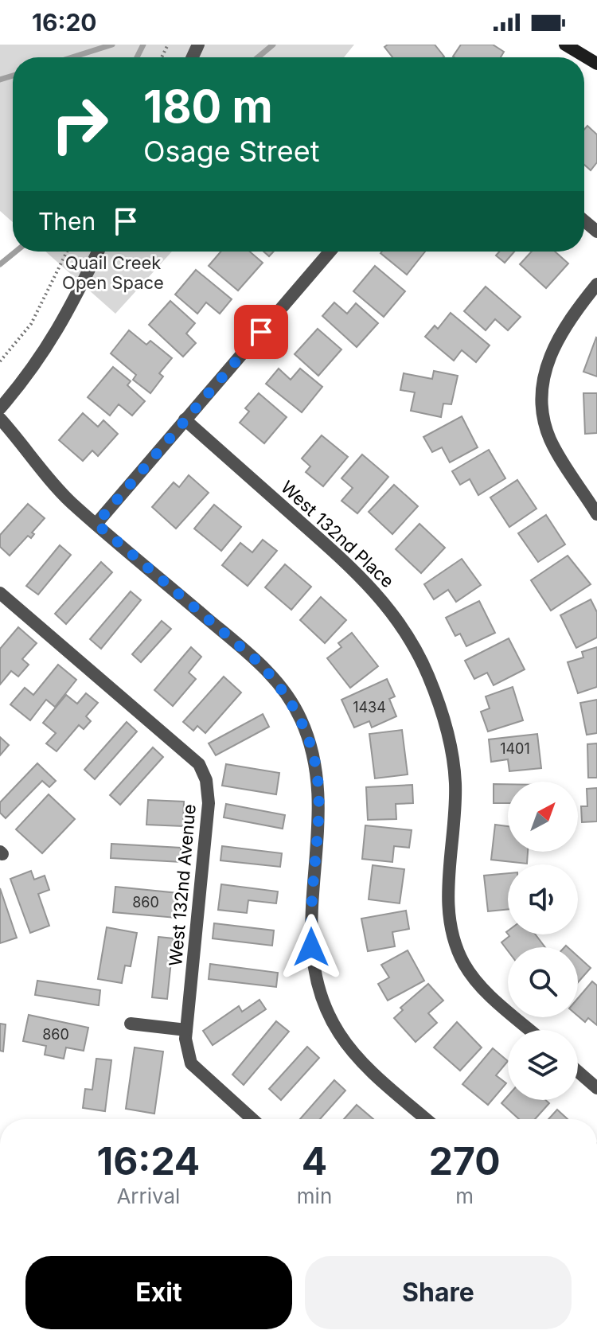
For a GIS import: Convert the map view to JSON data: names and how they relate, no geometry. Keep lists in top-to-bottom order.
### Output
{
  "streets": {
    "street": ["West 132nd Place", "West 132nd Avenue"]
  },
  "parks": ["Quail Creek Open Space"],
  "house_numbers": [
    "1434",
    "1401",
    "860",
    "860"
  ],
  "north": "top right",
  "page": {
    "status": "16:20",
    "turn": ["180 m", "Osage Street"],
    "then": "Then",
    "eta": [
      "16:24",
      "Arrival",
      "4",
      "min",
      "270",
      "m"
    ],
    "buttons": ["Exit", "Share"]
  }
}
